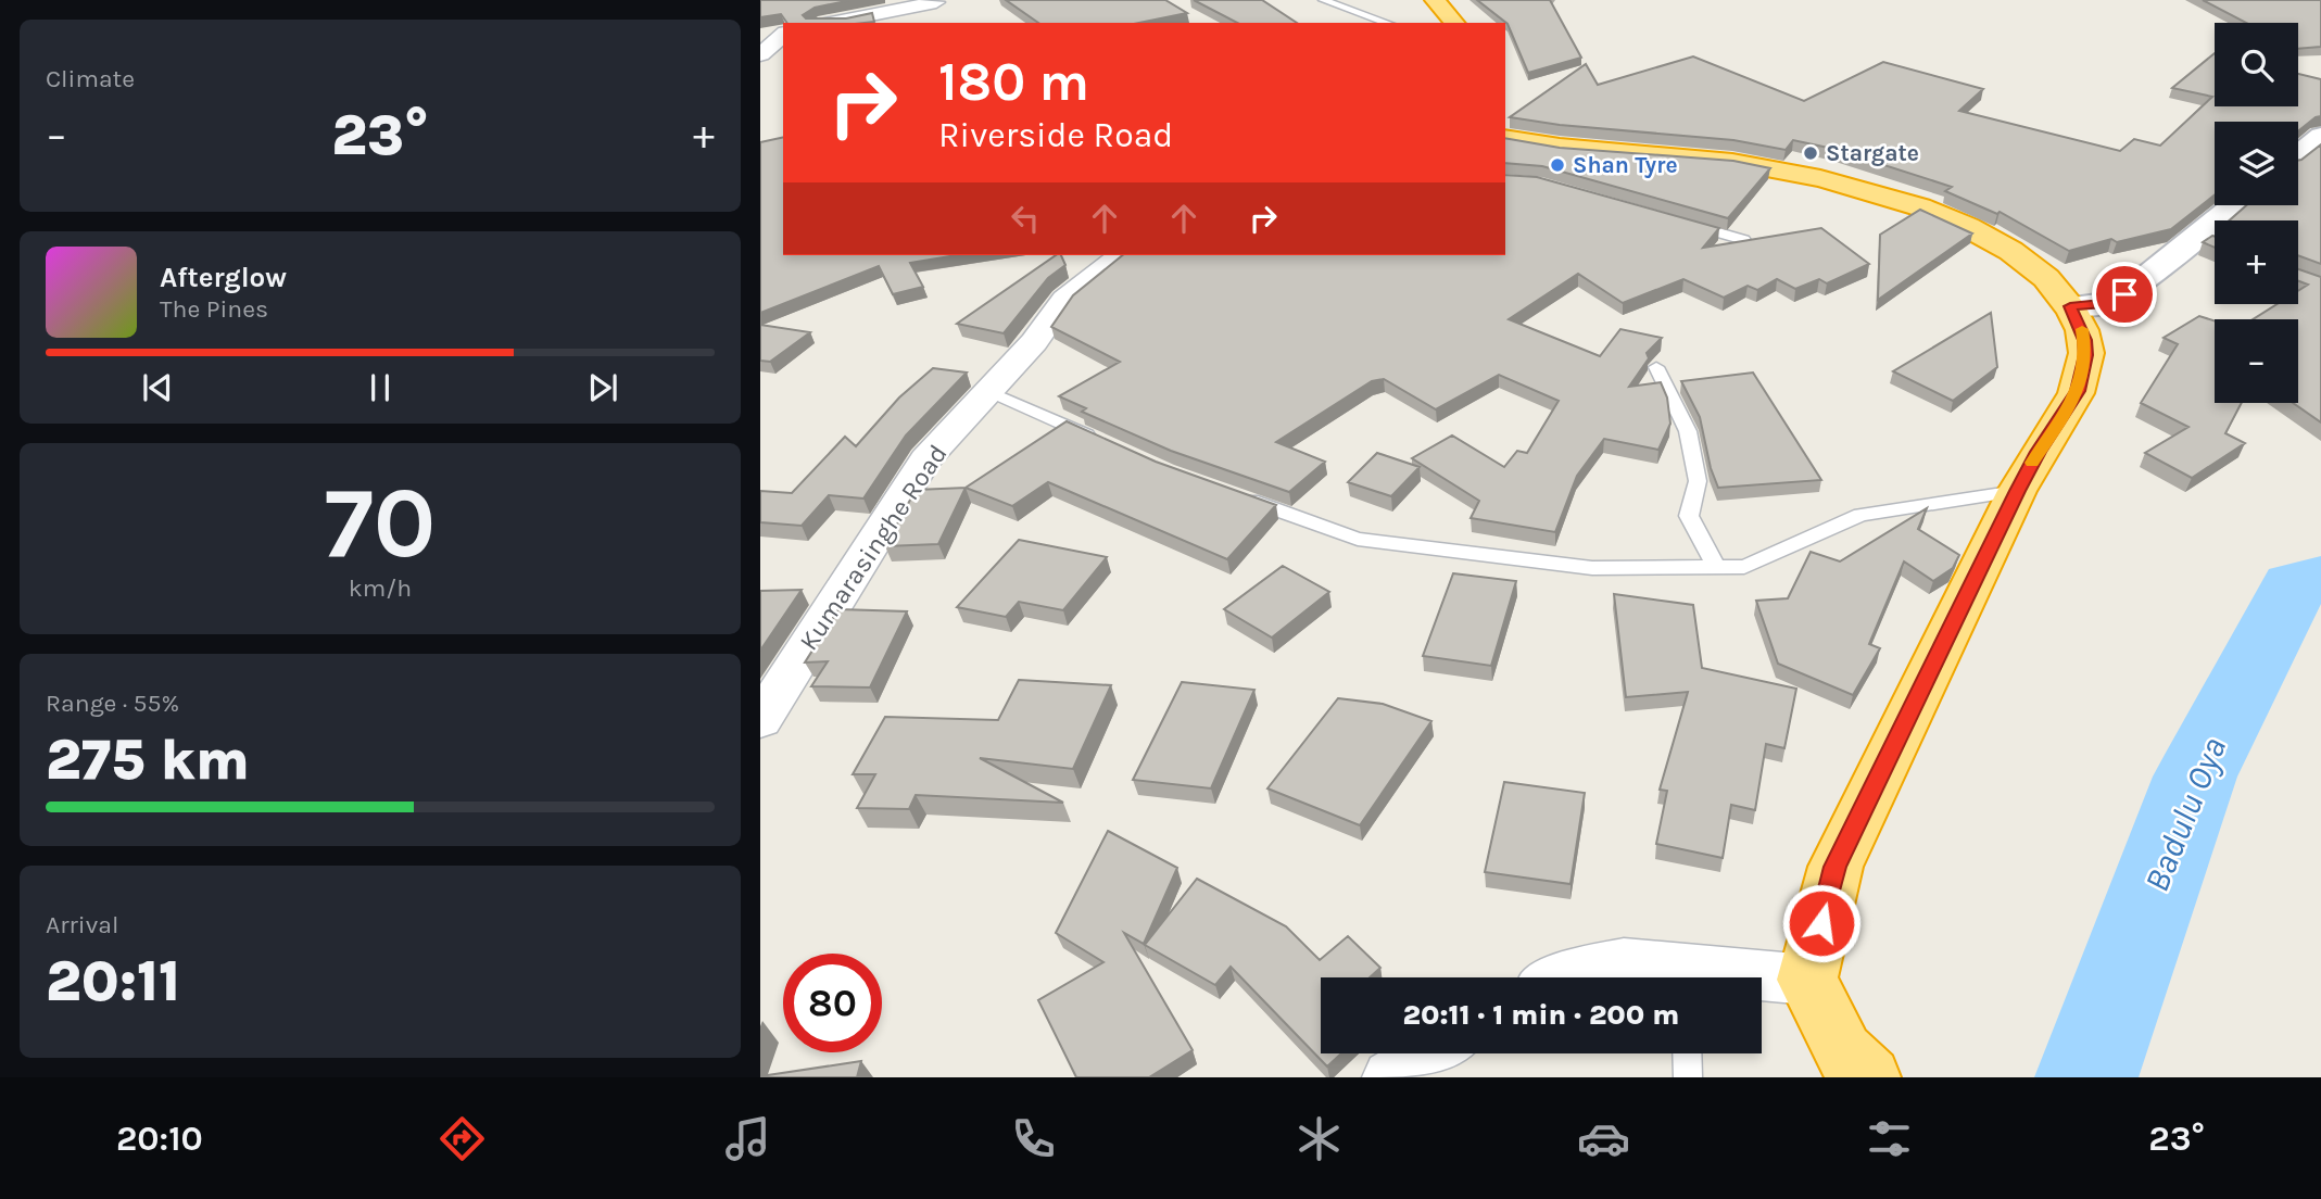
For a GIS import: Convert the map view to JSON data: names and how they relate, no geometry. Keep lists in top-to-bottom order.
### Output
{
  "streets": {
    "street": ["Kumarasinghe Road"]
  },
  "water": ["Badulu Oya"],
  "places": ["Stargate", "Shan Tyre"],
  "page": {
    "tile": [
      "Climate",
      ["70", "km/h"],
      ["Range · 55%", "275 km"],
      ["Arrival", "20:11"]
    ],
    "map_buttons": ["+", "−"],
    "turn": ["180 m", "Riverside Road"],
    "heat": ["−", "23°", "+"],
    "song": ["Afterglow", "The Pines"],
    "limit": "80",
    "trip": "20:11 · 1 min · 200 m",
    "tabs": ["20:10", "23°"]
  }
}
